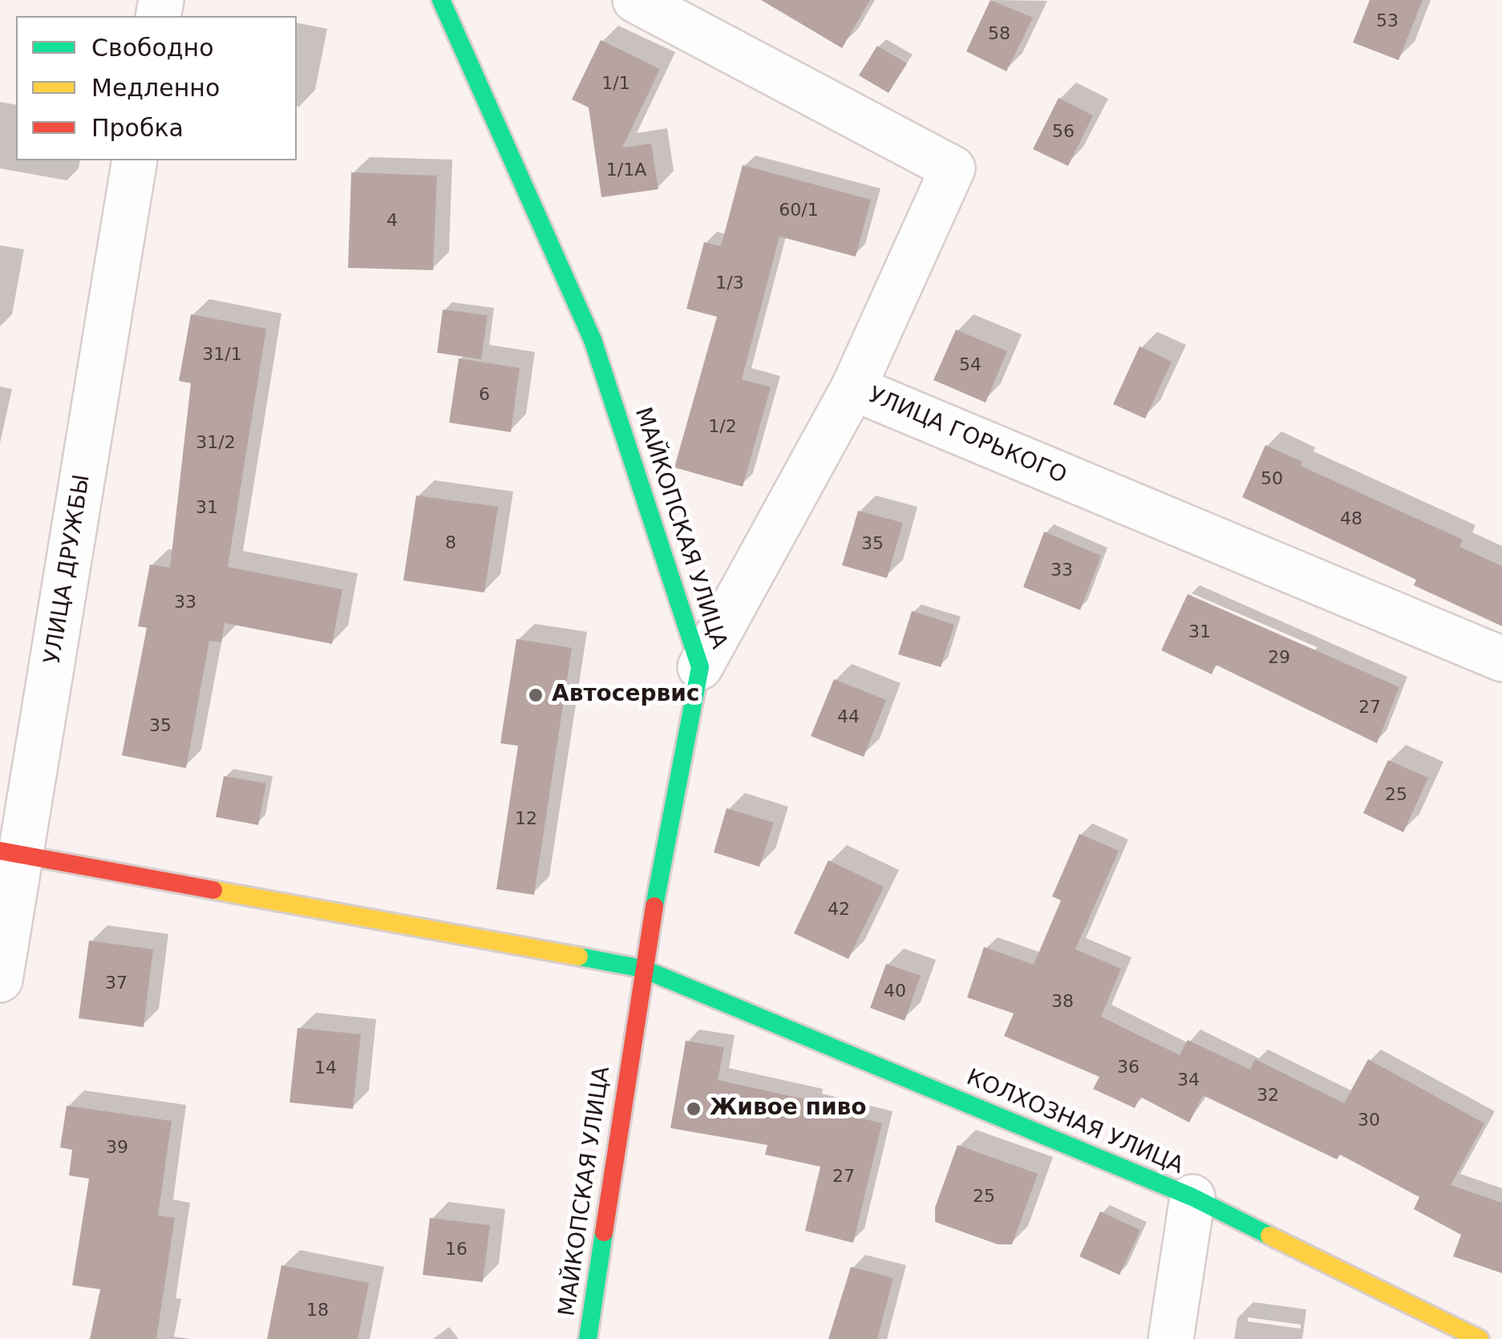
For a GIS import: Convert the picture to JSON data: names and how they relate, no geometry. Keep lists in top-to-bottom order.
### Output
{
  "streets": {
    "street": [
      "УЛИЦА ГОРЬКОГО",
      "МАЙКОПСКАЯ УЛИЦА",
      "УЛИЦА ДРУЖБЫ",
      "КОЛХОЗНАЯ УЛИЦА"
    ]
  },
  "crossings": [
    ["МАЙКОПСКАЯ УЛИЦА", "КОЛХОЗНАЯ УЛИЦА"],
    ["УЛИЦА ДРУЖБЫ", "КОЛХОЗНАЯ УЛИЦА"]
  ],
  "places": ["Автосервис", "Живое пиво"],
  "house_numbers": [
    "53",
    "58",
    "1/1",
    "56",
    "1/1А",
    "60/1",
    "4",
    "1/3",
    "31/1",
    "54",
    "6",
    "1/2",
    "31/2",
    "50",
    "31",
    "48",
    "8",
    "35",
    "33",
    "33",
    "31",
    "29",
    "27",
    "44",
    "35",
    "25",
    "12",
    "42",
    "37",
    "40",
    "38",
    "36",
    "14",
    "34",
    "32",
    "30",
    "39",
    "27",
    "25",
    "16",
    "18"
  ],
  "legend": ["Свободно", "Медленно", "Пробка"]
}
